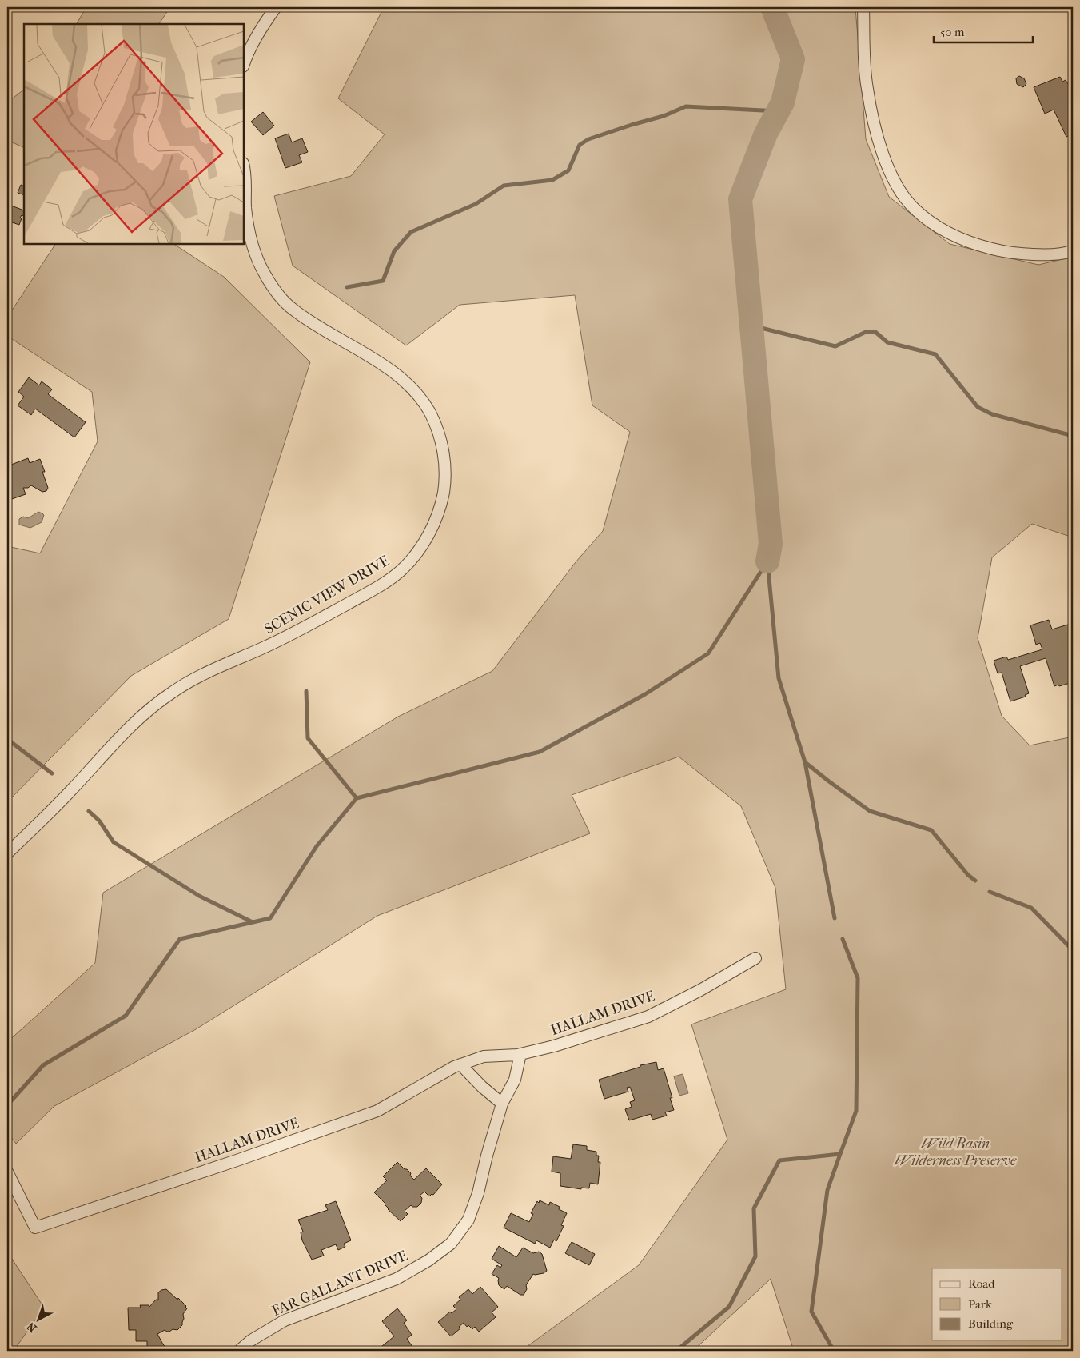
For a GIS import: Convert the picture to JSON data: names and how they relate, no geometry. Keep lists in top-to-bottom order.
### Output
{
  "streets": {
    "street": ["SCENIC VIEW DRIVE", "HALLAM DRIVE", "FAR GALLANT DRIVE"]
  },
  "parks": ["Wild Basin Wilderness Preserve"],
  "legend": ["Road", "Park", "Building"],
  "scale_bar": "50 m",
  "north": "bottom left"
}
